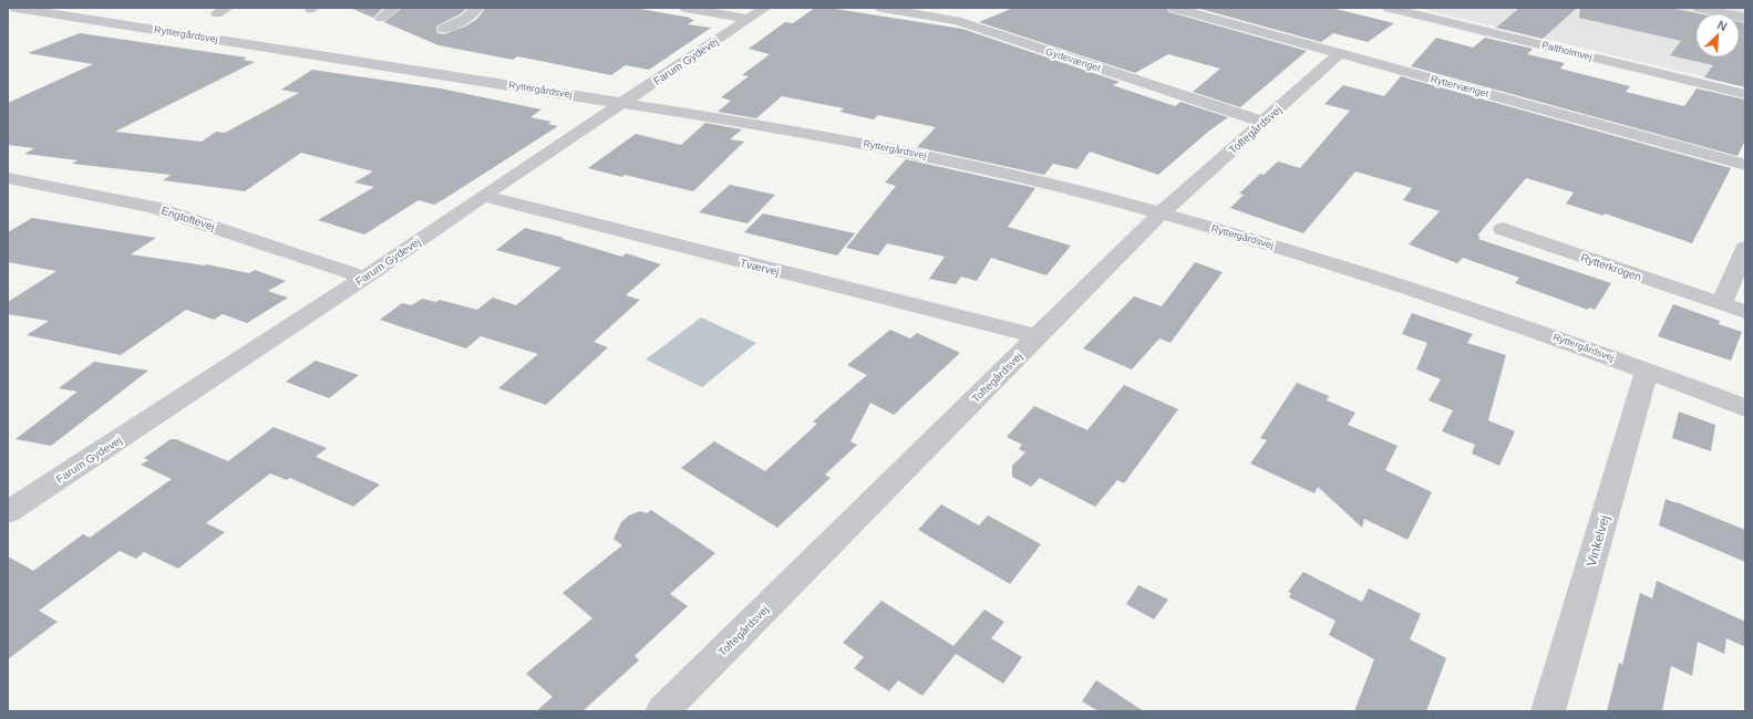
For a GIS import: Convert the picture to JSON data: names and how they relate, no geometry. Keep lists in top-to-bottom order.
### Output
{
  "streets": {
    "street": [
      "Ryttergårdsvej",
      "Paltholmvej",
      "Gydevænget",
      "Farum Gydevej",
      "Ryttervænget",
      "Toftegårdsvej",
      "Engtoftevej",
      "Tværvej",
      "Rytterkrogen",
      "Vinkelvej"
    ]
  },
  "crossings": [
    ["Ryttergårdsvej", "Farum Gydevej"],
    ["Ryttergårdsvej", "Toftegårdsvej"],
    ["Ryttergårdsvej", "Vinkelvej"],
    ["Gydevænget", "Toftegårdsvej"],
    ["Farum Gydevej", "Engtoftevej"],
    ["Farum Gydevej", "Tværvej"],
    ["Ryttervænget", "Toftegårdsvej"],
    ["Toftegårdsvej", "Tværvej"]
  ],
  "north": "top right"
}
